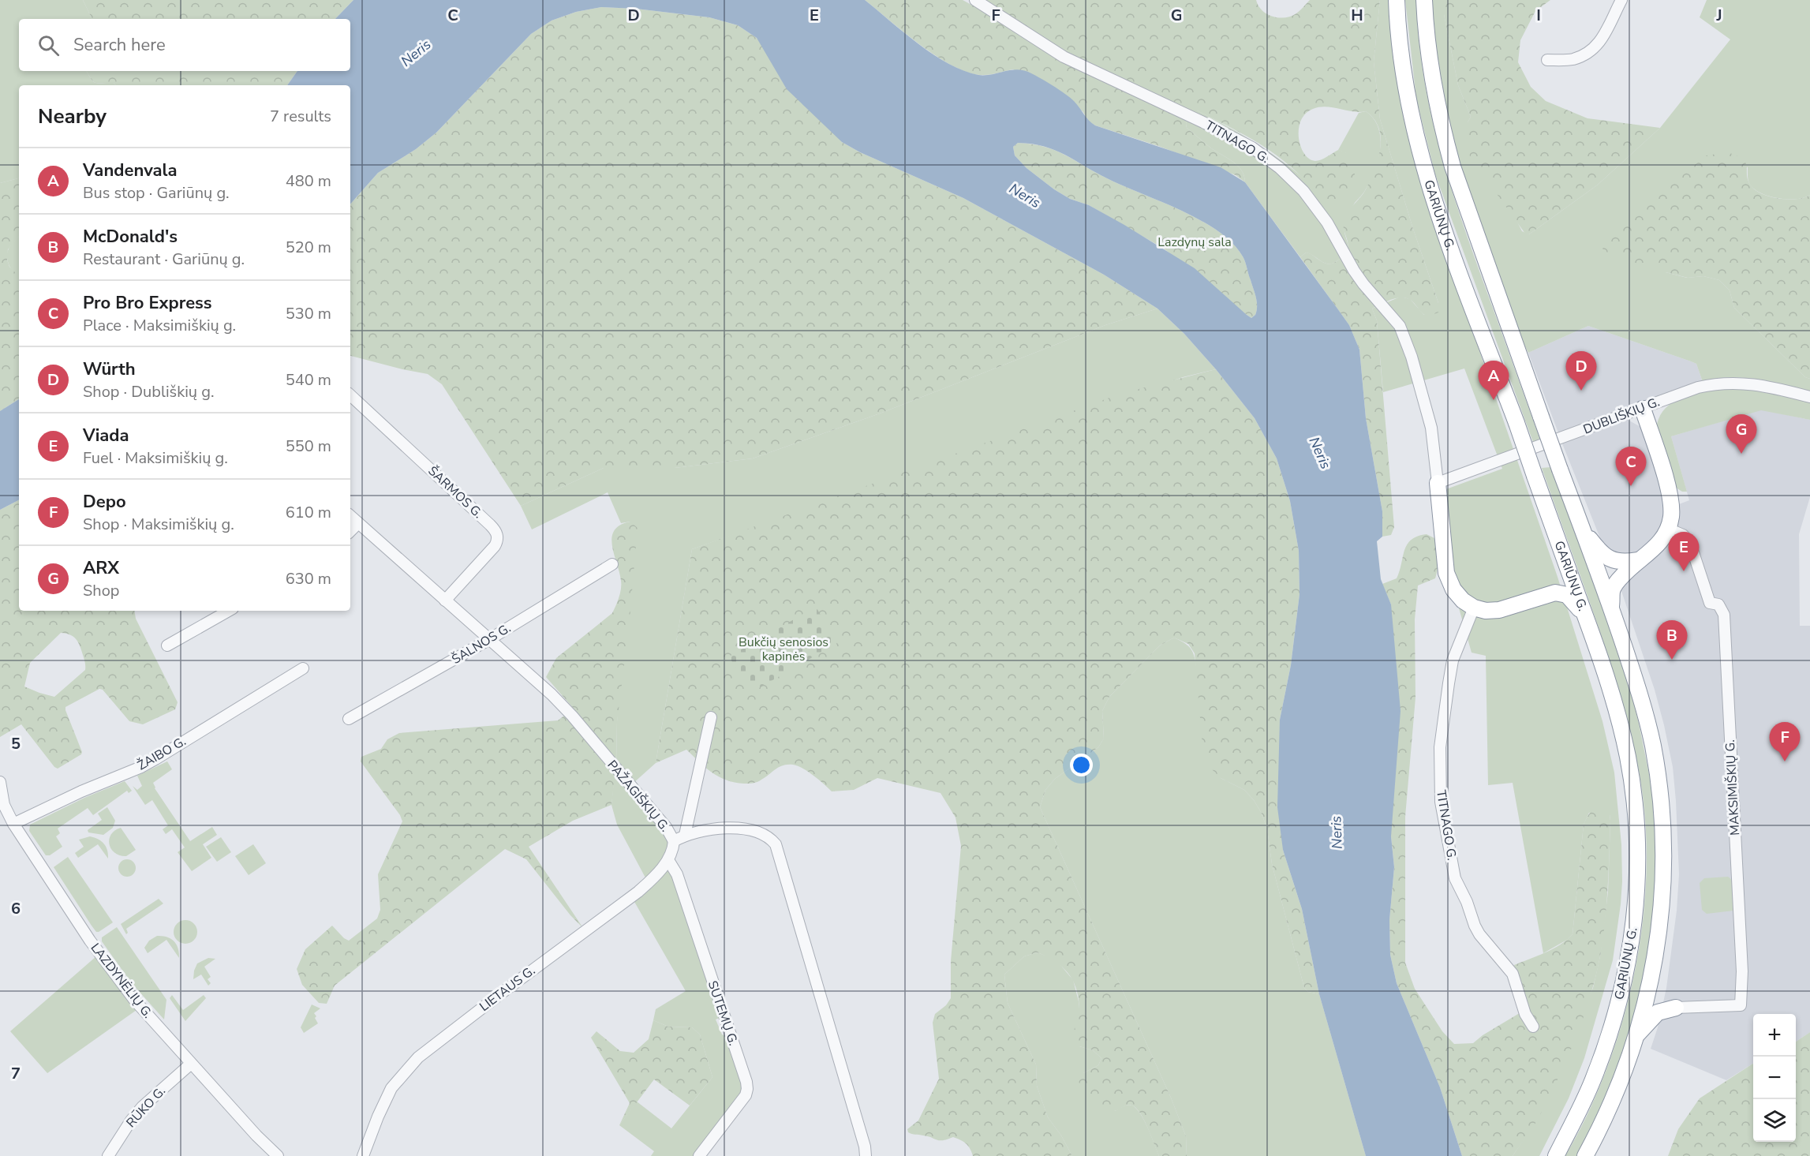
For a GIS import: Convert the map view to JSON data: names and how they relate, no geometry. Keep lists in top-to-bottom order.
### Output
{
  "streets": {
    "highway": ["GARIŪNŲ G."],
    "street": [
      "TITNAGO G.",
      "DUBLIŠKIŲ G.",
      "ŠARMOS G.",
      "ŠALNOS G.",
      "ŽAIBO G.",
      "MAKSIMIŠKIŲ G.",
      "PAŽAGIŠKIŲ G.",
      "LAZDYNĖLIŲ G.",
      "LIETAUS G.",
      "SUTEMŲ G.",
      "RŪKO G."
    ]
  },
  "crossings": [
    ["TITNAGO G.", "DUBLIŠKIŲ G."],
    ["ŠARMOS G.", "PAŽAGIŠKIŲ G."],
    ["ŠALNOS G.", "PAŽAGIŠKIŲ G."],
    ["ŽAIBO G.", "LAZDYNĖLIŲ G."],
    ["PAŽAGIŠKIŲ G.", "LIETAUS G."],
    ["LAZDYNĖLIŲ G.", "RŪKO G."],
    ["LIETAUS G.", "SUTEMŲ G."]
  ],
  "water": ["Neris"],
  "parks": ["Lazdynų sala", "Bukčių senosios kapinės"],
  "page": {
    "search": "Search here",
    "heading": ["Nearby", "7 results"],
    "list": [
      {
        "mark": "A",
        "name": "Vandenvala",
        "note": "Bus stop · Gariūnų g.",
        "value": "480 m"
      },
      {
        "mark": "B",
        "name": "McDonald's",
        "note": "Restaurant · Gariūnų g.",
        "value": "520 m"
      },
      {
        "mark": "C",
        "name": "Pro Bro Express",
        "note": "Place · Maksimiškių g.",
        "value": "530 m"
      },
      {
        "mark": "D",
        "name": "Würth",
        "note": "Shop · Dubliškių g.",
        "value": "540 m"
      },
      {
        "mark": "E",
        "name": "Viada",
        "note": "Fuel · Maksimiškių g.",
        "value": "550 m"
      },
      {
        "mark": "F",
        "name": "Depo",
        "note": "Shop · Maksimiškių g.",
        "value": "610 m"
      },
      {
        "mark": "G",
        "name": "ARX",
        "note": "Shop",
        "value": "630 m"
      }
    ],
    "pins": [
      "D",
      "A",
      "G",
      "C",
      "E",
      "B",
      "F"
    ],
    "map_buttons": ["+", "−"]
  },
  "grid": {
    "columns": [
      "C",
      "D",
      "E",
      "F",
      "G",
      "H",
      "I",
      "J"
    ],
    "rows": ["5", "6", "7"]
  }
}
